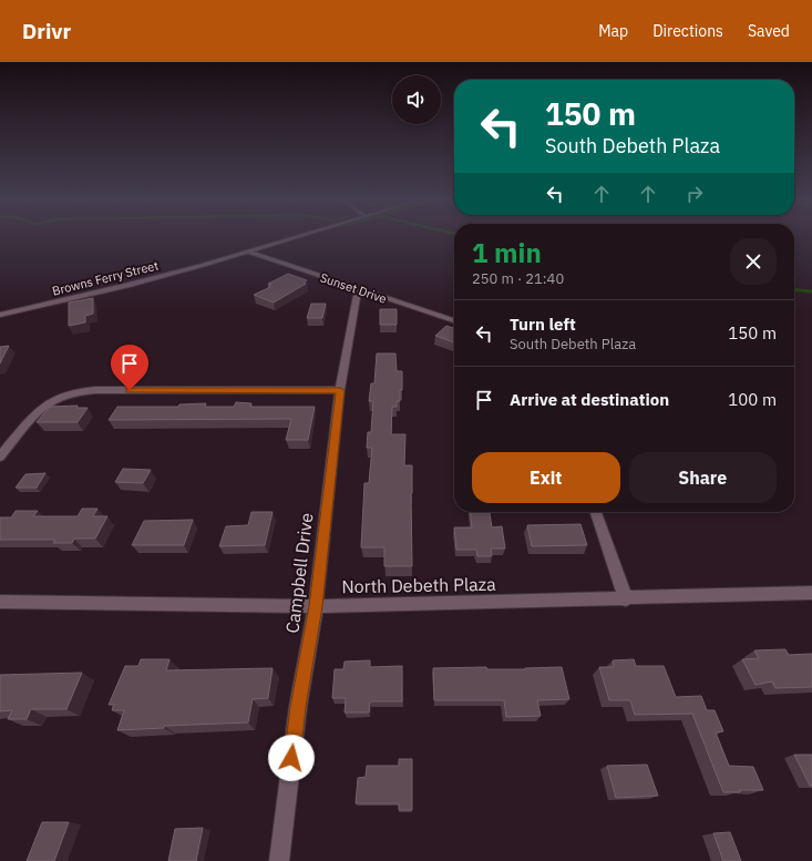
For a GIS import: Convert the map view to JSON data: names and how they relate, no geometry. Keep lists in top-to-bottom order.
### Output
{
  "streets": {
    "street": [
      "Browns Ferry Street",
      "Sunset Drive",
      "Campbell Drive",
      "North Debeth Plaza"
    ]
  },
  "crossings": [
    ["Browns Ferry Street", "Sunset Drive"],
    ["Sunset Drive", "Campbell Drive"],
    ["Campbell Drive", "North Debeth Plaza"]
  ],
  "page": {
    "header": "Drivr",
    "nav": ["Map", "Directions", "Saved"],
    "turn": ["150 m", "South Debeth Plaza"],
    "heading": ["1 min", "250 m · 21:40"],
    "list": [
      {
        "name": "Turn left",
        "note": "South Debeth Plaza",
        "value": "150 m"
      },
      {
        "name": "Arrive at destination",
        "value": "100 m"
      }
    ],
    "buttons": ["Exit", "Share"]
  }
}
